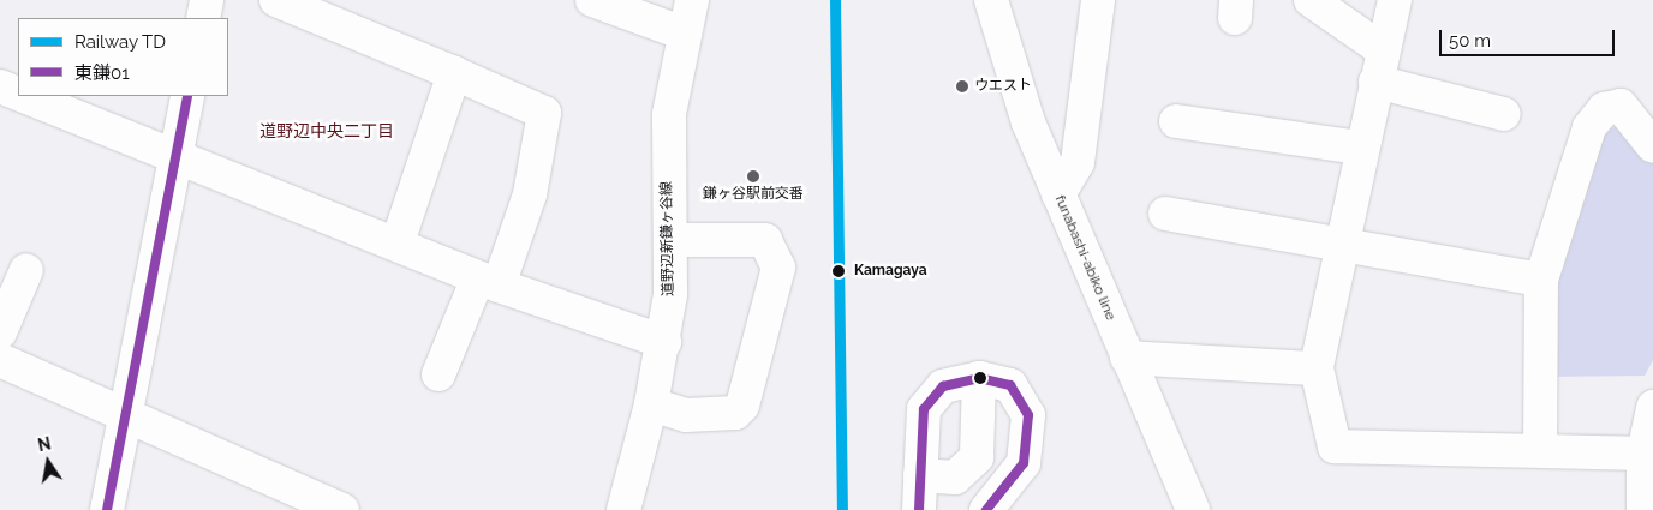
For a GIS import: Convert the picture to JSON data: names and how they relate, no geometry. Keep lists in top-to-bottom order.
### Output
{
  "streets": {
    "street": ["道野辺新鎌ヶ谷線", "funabashi-abiko line"]
  },
  "districts": ["道野辺中央二丁目"],
  "places": ["ウエスト", "鎌ヶ谷駅前交番", "Kamagaya"],
  "lines": ["rail line TD", "transit line 東鎌01"],
  "legend": ["Railway TD", "東鎌01"],
  "scale_bar": "50 m",
  "north": "top"
}
